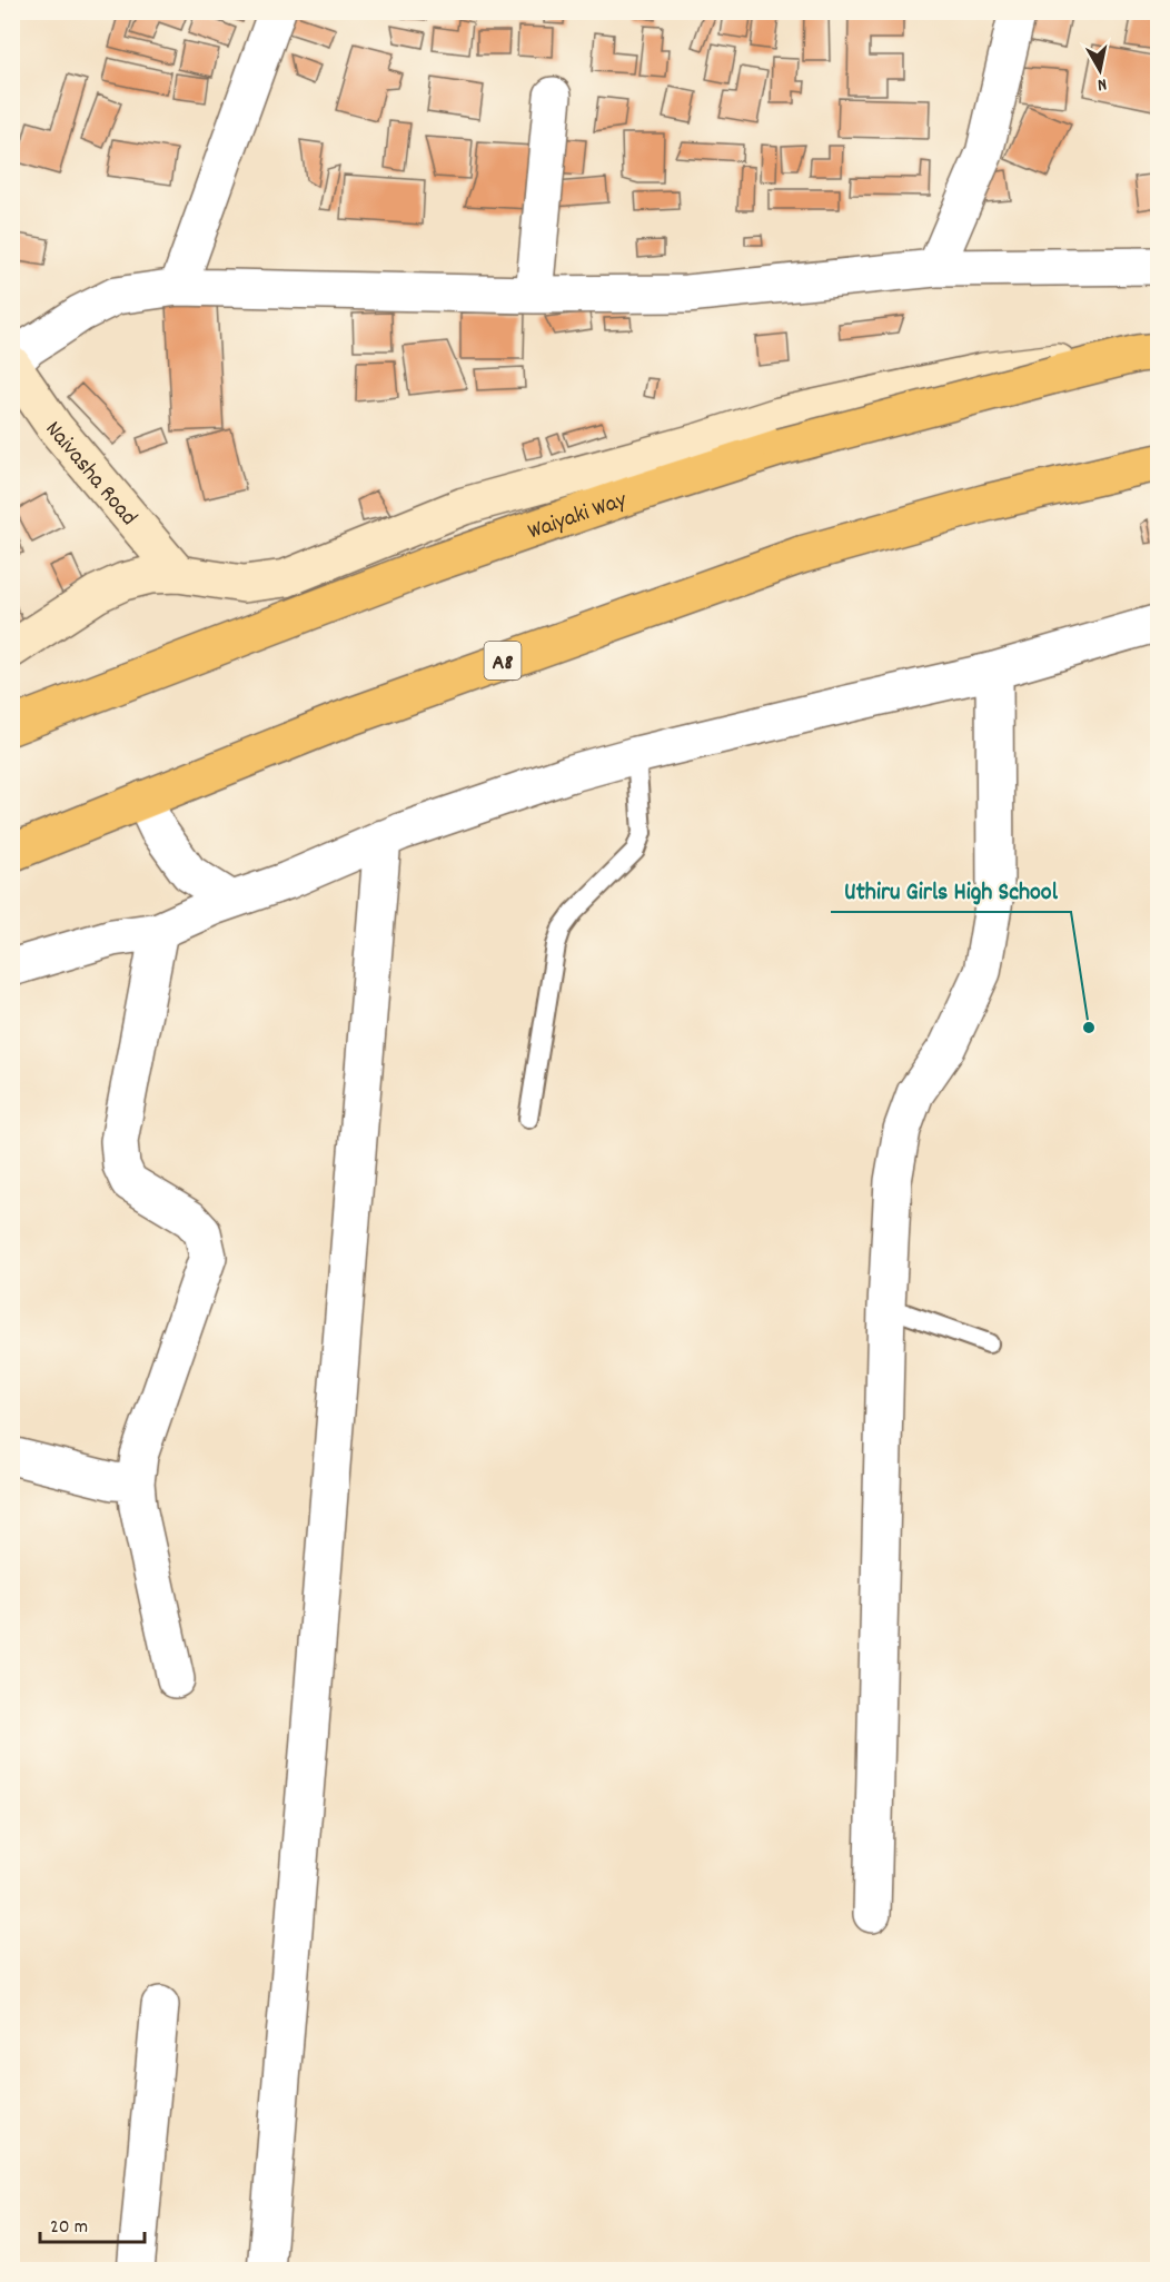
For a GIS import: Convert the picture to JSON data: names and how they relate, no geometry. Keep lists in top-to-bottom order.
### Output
{
  "streets": {
    "highway": ["Waiyaki Way", "A8"],
    "main road": ["Naivasha Road"]
  },
  "places": ["Uthiru Girls High School"],
  "scale_bar": "20 m",
  "north": "bottom"
}
